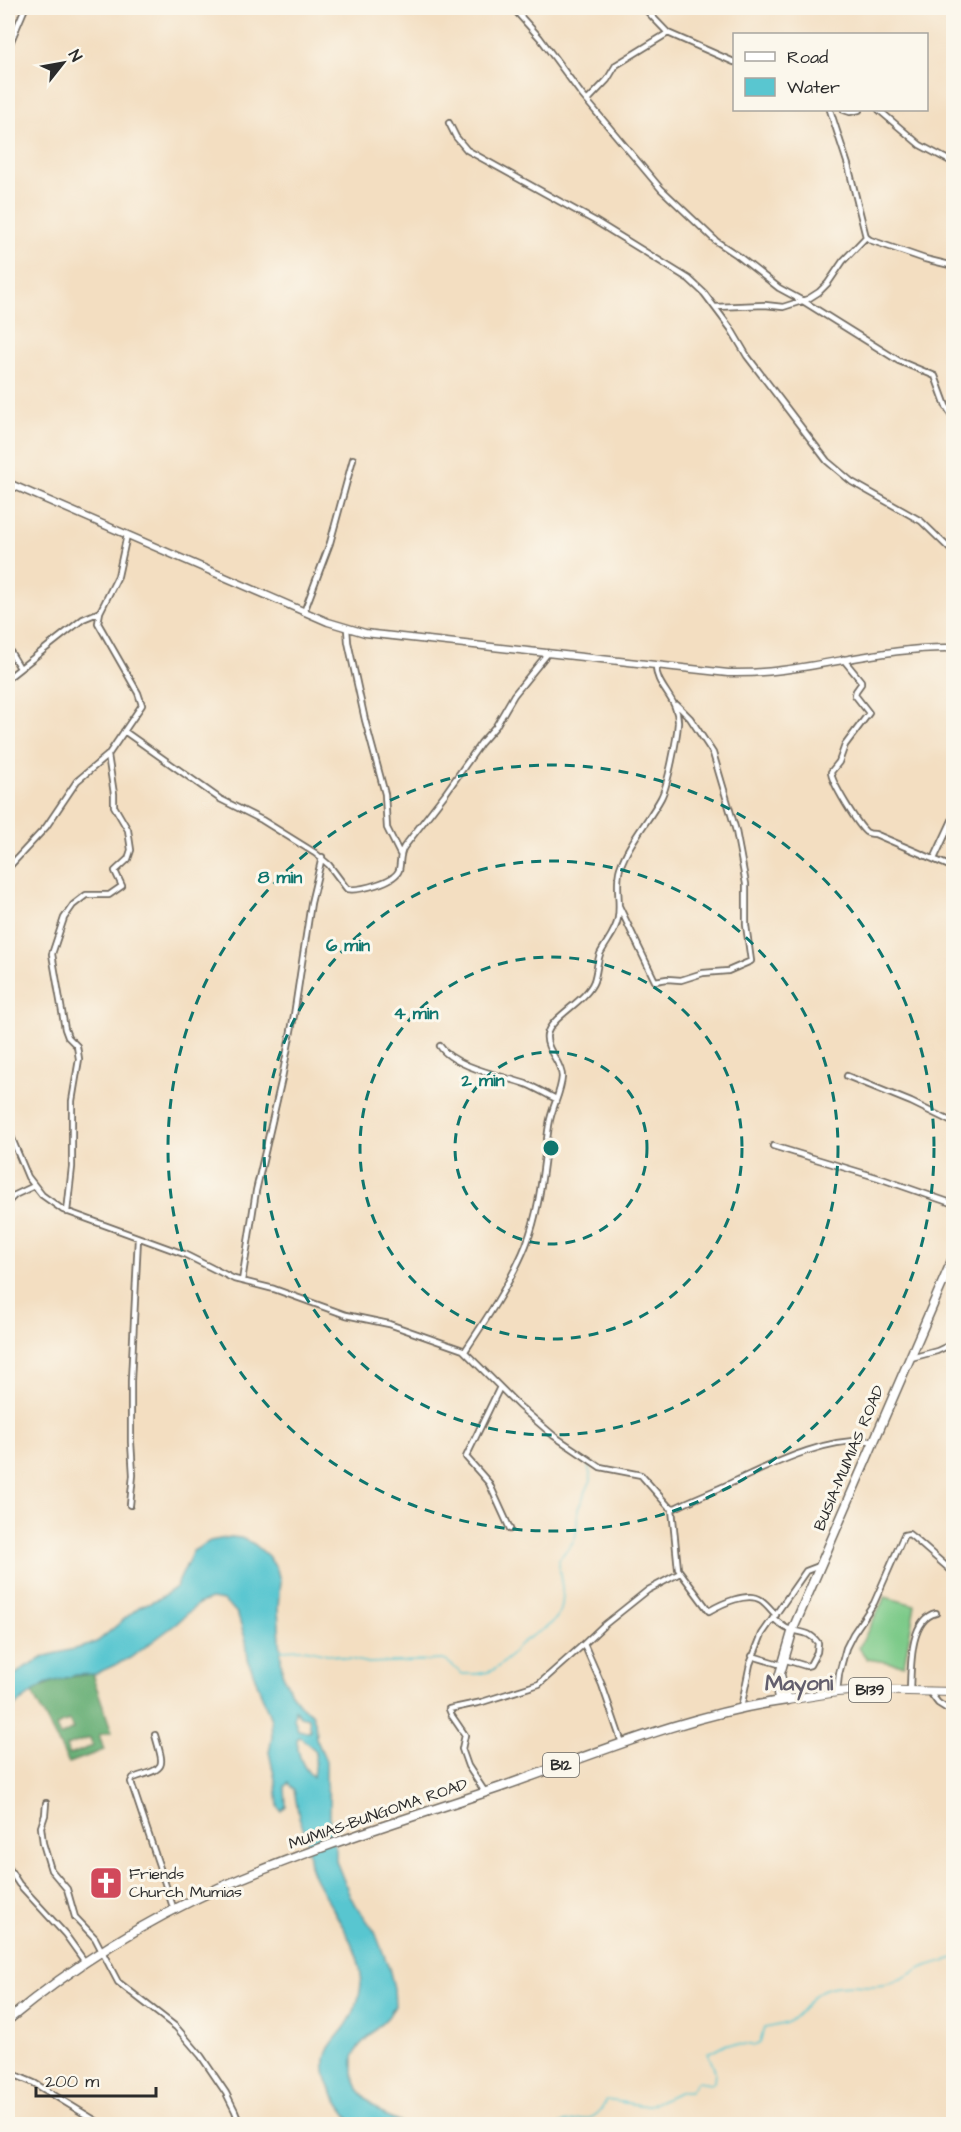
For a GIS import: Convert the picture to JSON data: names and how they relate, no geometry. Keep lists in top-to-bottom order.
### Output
{
  "streets": {
    "highway": ["BUSIA-MUMIAS ROAD", "B12", "MUMIAS-BUNGOMA ROAD"],
    "main road": ["B139"]
  },
  "crossings": [
    ["BUSIA-MUMIAS ROAD", "B139"],
    ["BUSIA-MUMIAS ROAD", "MUMIAS-BUNGOMA ROAD"],
    ["B139", "MUMIAS-BUNGOMA ROAD"]
  ],
  "districts": ["Mayoni"],
  "places": {
    "church": ["Friends Church Mumias"]
  },
  "legend": ["Road", "Water"],
  "scale_bar": "200 m",
  "north": "top right",
  "rings": [
    "8 min",
    "6 min",
    "4 min",
    "2 min"
  ]
}
